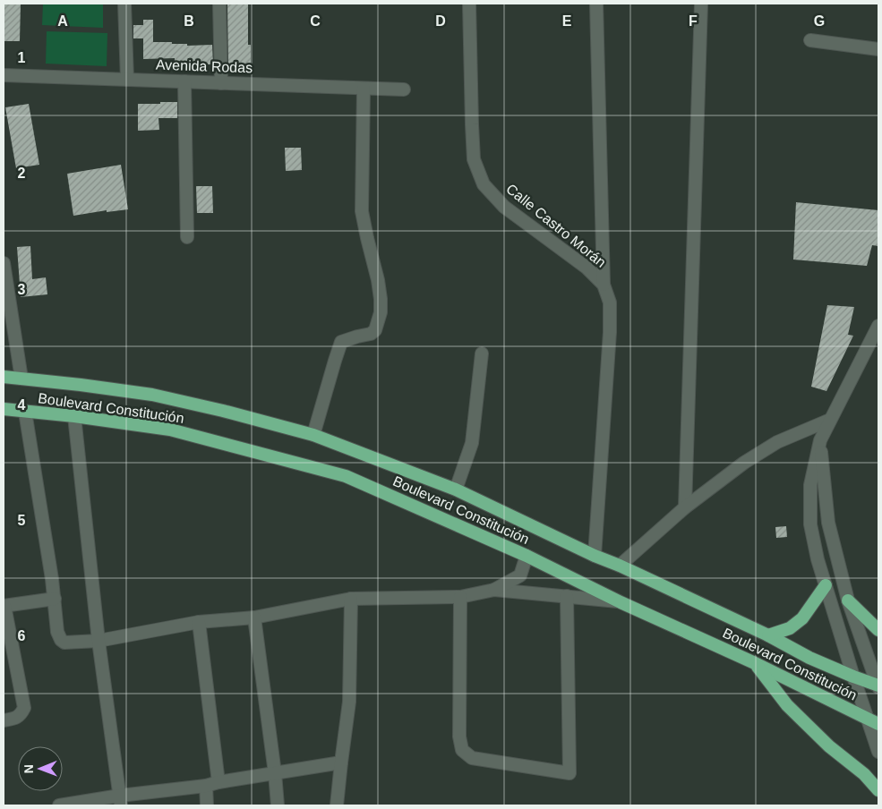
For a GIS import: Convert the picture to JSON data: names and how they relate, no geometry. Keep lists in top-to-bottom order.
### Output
{
  "streets": {
    "highway": ["Boulevard Constitución"],
    "street": ["Avenida Rodas", "Calle Castro Morán"]
  },
  "crossings": [
    ["Calle Castro Morán", "Boulevard Constitución"]
  ],
  "north": "left",
  "grid": {
    "columns": [
      "A",
      "B",
      "C",
      "D",
      "E",
      "F",
      "G"
    ],
    "rows": [
      "1",
      "2",
      "3",
      "4",
      "5",
      "6"
    ]
  }
}
